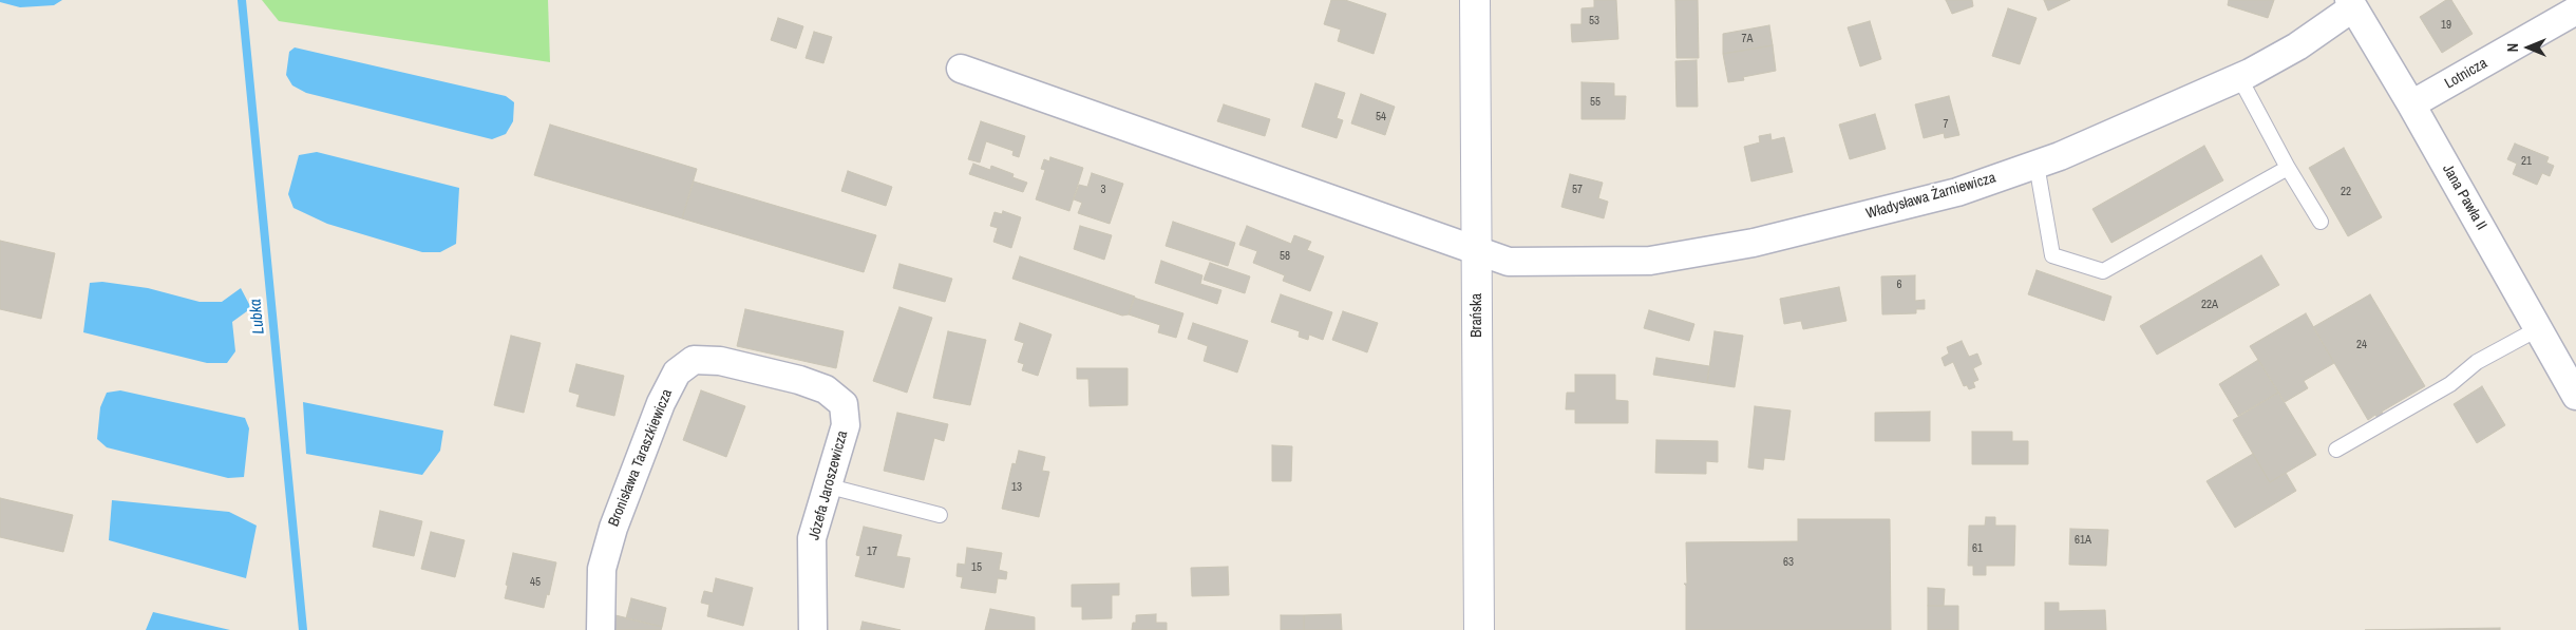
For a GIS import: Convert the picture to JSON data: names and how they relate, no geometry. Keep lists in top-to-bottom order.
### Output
{
  "streets": {
    "street": [
      "Lotnicza",
      "Władysława Żarniewicza",
      "Jana Pawła II",
      "Brańska",
      "Bronisława Taraszkiewicza",
      "Józefa Jaroszewicza"
    ]
  },
  "crossings": [
    ["Lotnicza", "Jana Pawła II"],
    ["Władysława Żarniewicza", "Jana Pawła II"],
    ["Władysława Żarniewicza", "Brańska"],
    ["Bronisława Taraszkiewicza", "Józefa Jaroszewicza"]
  ],
  "water": ["Lubka"],
  "house_numbers": [
    "53",
    "19",
    "7A",
    "55",
    "54",
    "7",
    "21",
    "3",
    "57",
    "22",
    "58",
    "6",
    "22A",
    "24",
    "13",
    "61A",
    "61",
    "17",
    "63",
    "15",
    "45"
  ],
  "north": "left"
}
